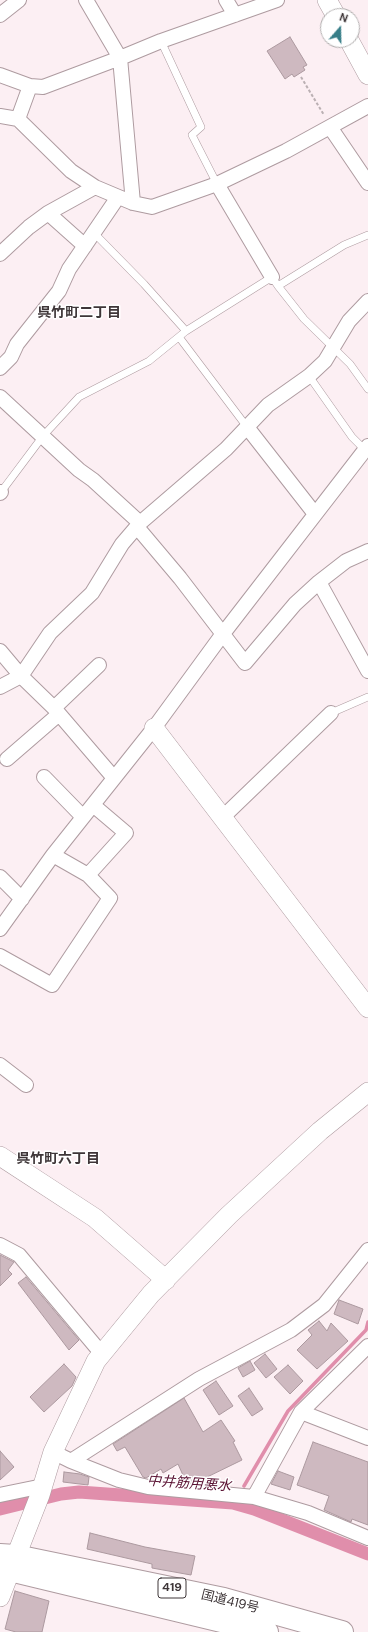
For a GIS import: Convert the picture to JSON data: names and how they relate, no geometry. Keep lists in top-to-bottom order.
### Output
{
  "streets": {
    "highway": ["419", "国道419号"]
  },
  "districts": ["呉竹町二丁目", "呉竹町六丁目"],
  "water": ["中井筋用悪水"],
  "north": "top"
}
